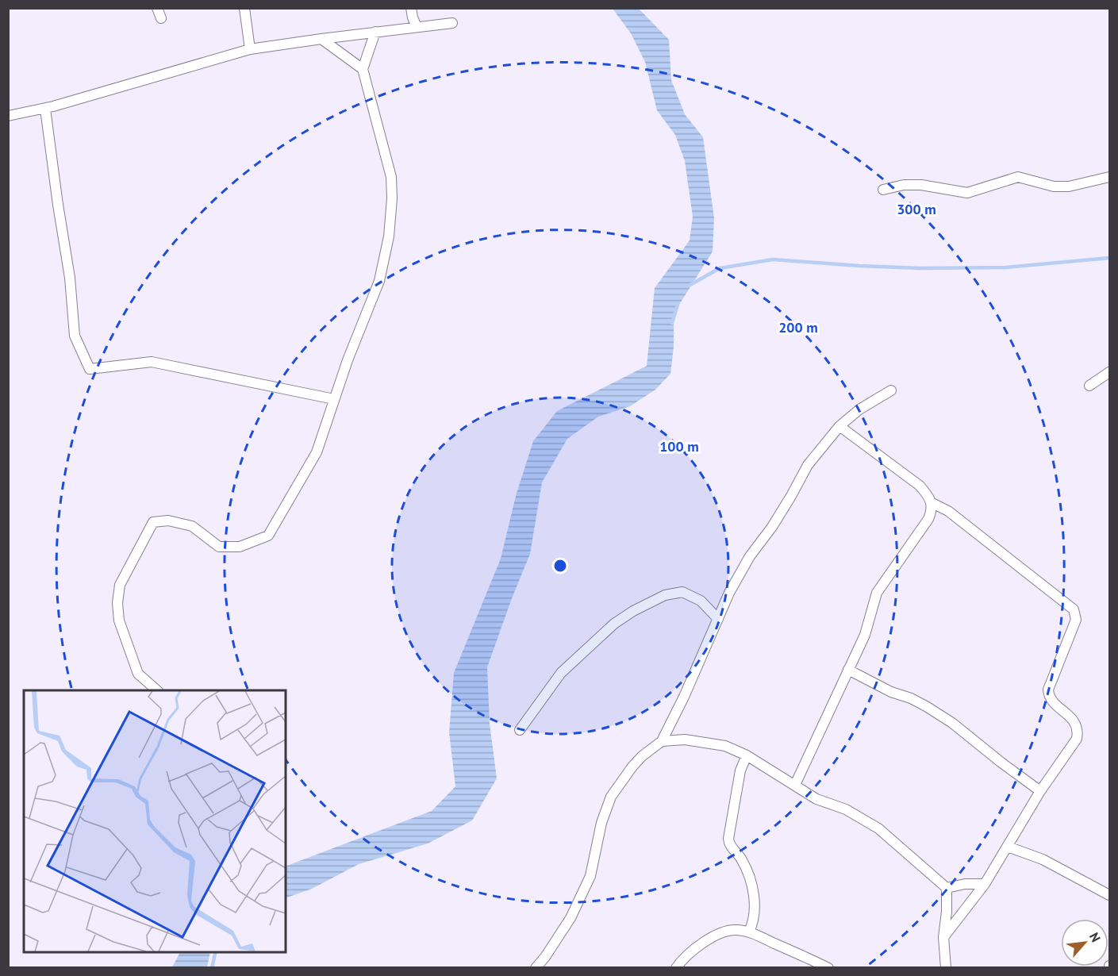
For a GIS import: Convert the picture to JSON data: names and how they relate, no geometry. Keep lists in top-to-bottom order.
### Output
{
  "north": "top right",
  "rings": ["300 m", "200 m", "100 m"]
}
